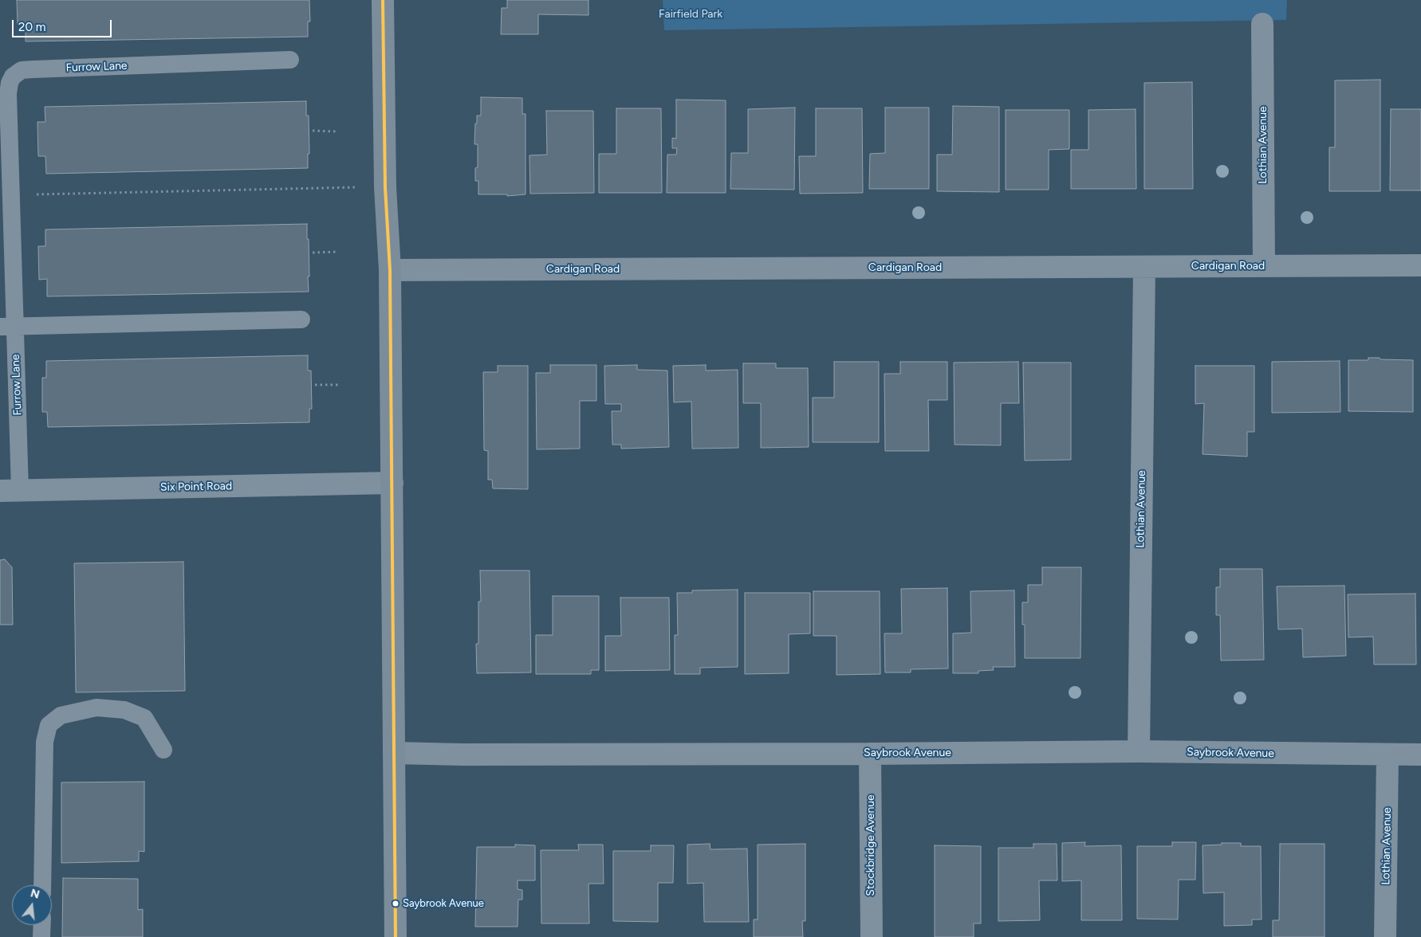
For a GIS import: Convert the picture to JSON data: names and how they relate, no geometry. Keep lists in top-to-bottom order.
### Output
{
  "streets": {
    "street": [
      "Lothian Avenue",
      "Cardigan Road",
      "Six Point Road",
      "Saybrook Avenue",
      "Stockbridge Avenue"
    ],
    "lane": ["Furrow Lane"]
  },
  "crossings": [
    ["Furrow Lane", "Six Point Road"],
    ["Lothian Avenue", "Cardigan Road"],
    ["Lothian Avenue", "Saybrook Avenue"],
    ["Saybrook Avenue", "Stockbridge Avenue"]
  ],
  "parks": ["Fairfield Park"],
  "places": ["Saybrook Avenue"],
  "scale_bar": "20 m",
  "north": "top"
}
